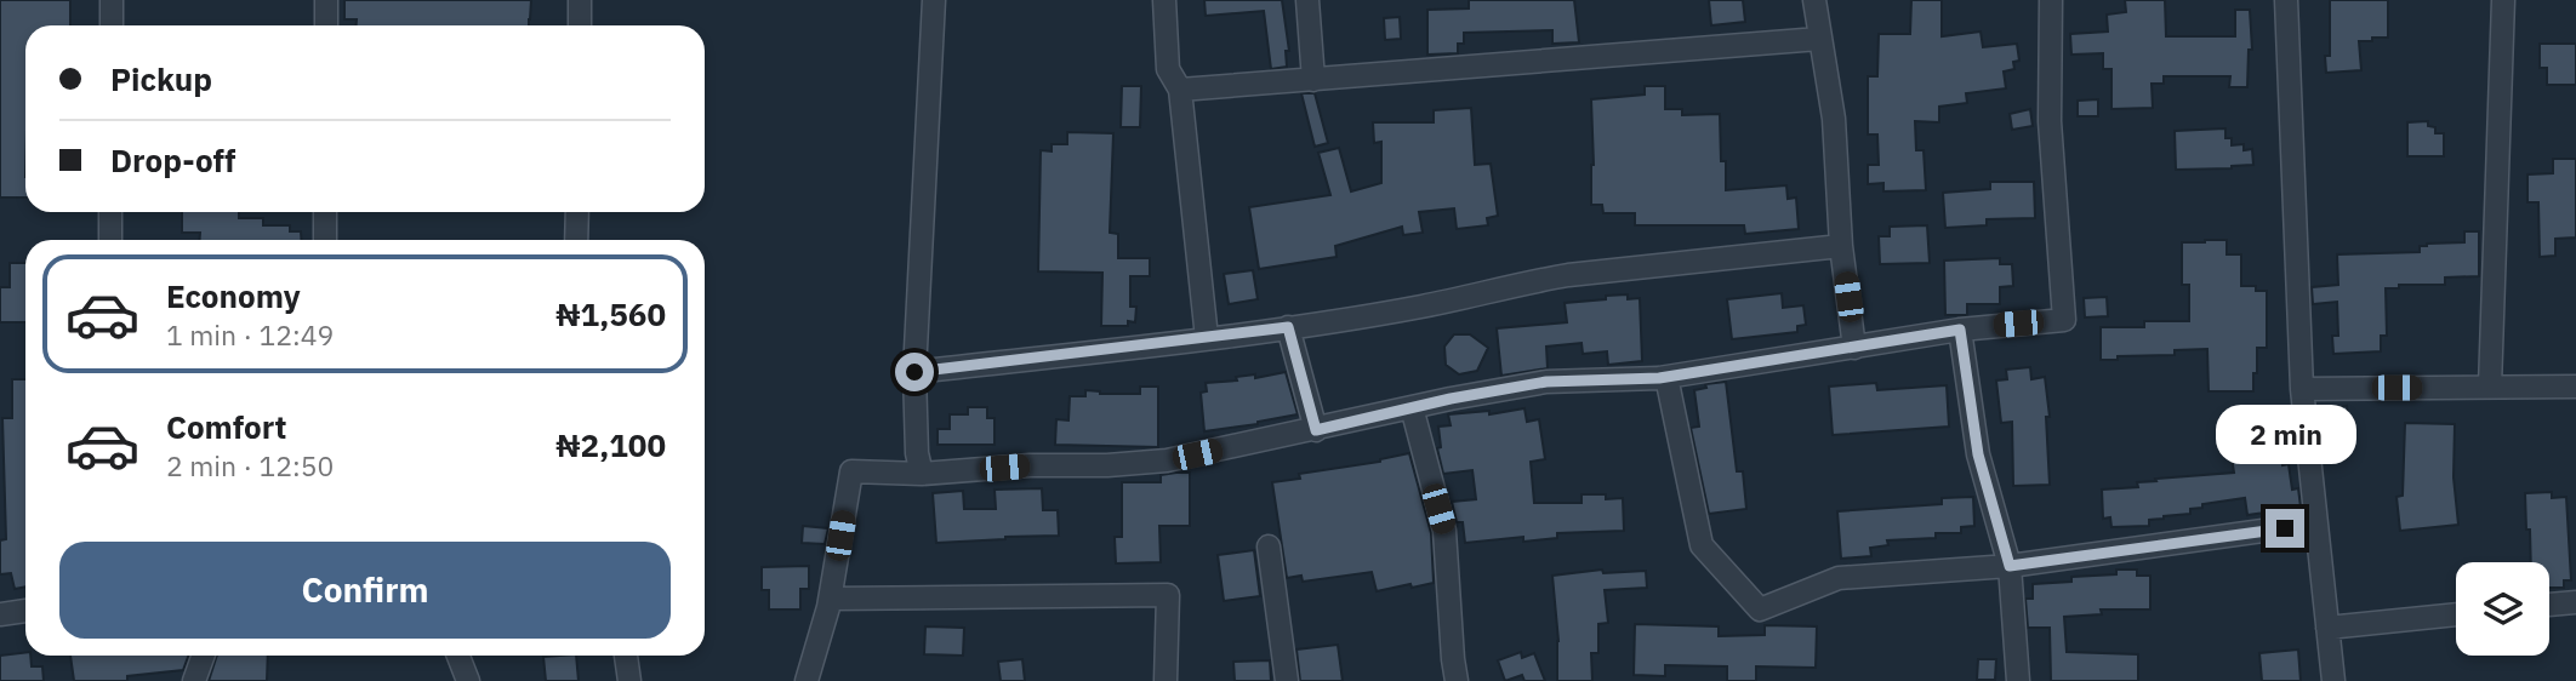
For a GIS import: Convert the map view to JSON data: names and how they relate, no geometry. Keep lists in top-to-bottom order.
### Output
{
  "page": {
    "banner": ["Pickup", "Drop-off"],
    "list": [
      {
        "name": "Economy",
        "note": "1 min · 12:49",
        "value": "₦1,560"
      },
      {
        "name": "Comfort",
        "note": "2 min · 12:50",
        "value": "₦2,100"
      }
    ],
    "bubble": "2 min",
    "buttons": "Confirm"
  }
}
